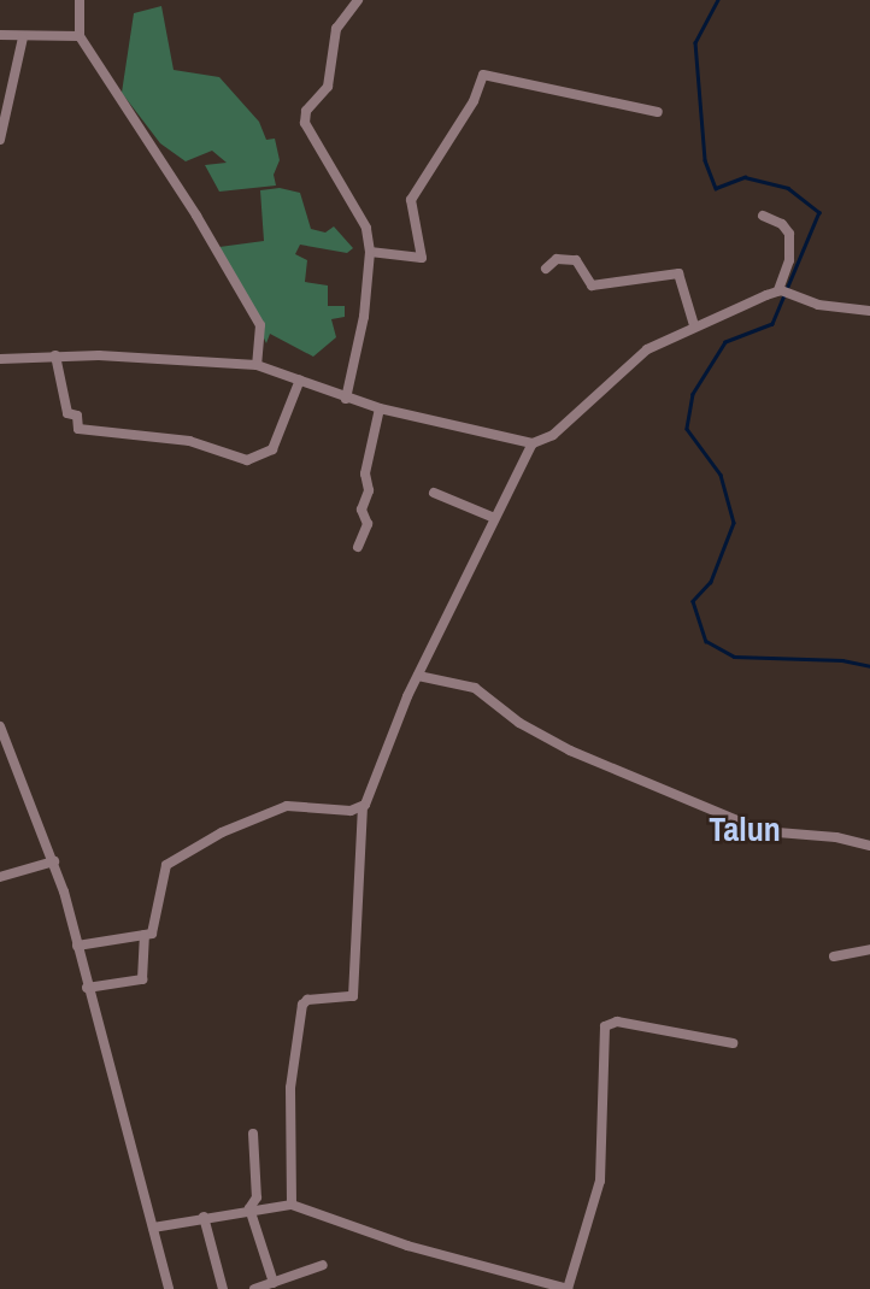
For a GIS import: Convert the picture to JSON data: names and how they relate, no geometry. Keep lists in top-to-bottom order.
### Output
{
  "districts": ["Talun"]
}
